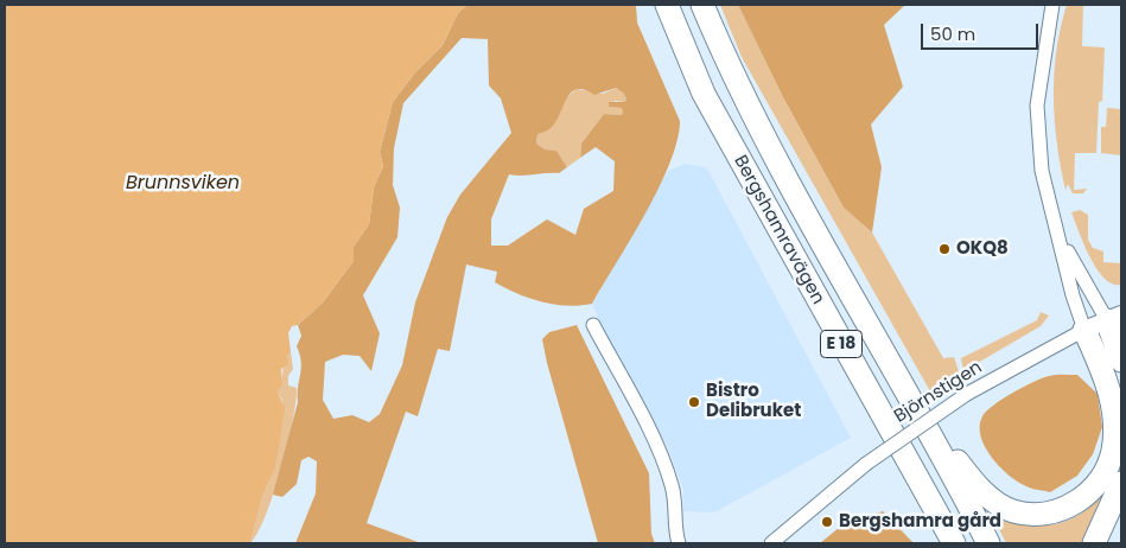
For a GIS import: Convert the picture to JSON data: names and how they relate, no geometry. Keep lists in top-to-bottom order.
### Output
{
  "streets": {
    "highway": ["Bergshamravägen", "E 18"],
    "street": ["Björnstigen"]
  },
  "water": ["Brunnsviken"],
  "places": ["OKQ8", "Bistro Delibruket", "Bergshamra gård"],
  "scale_bar": "50 m"
}
